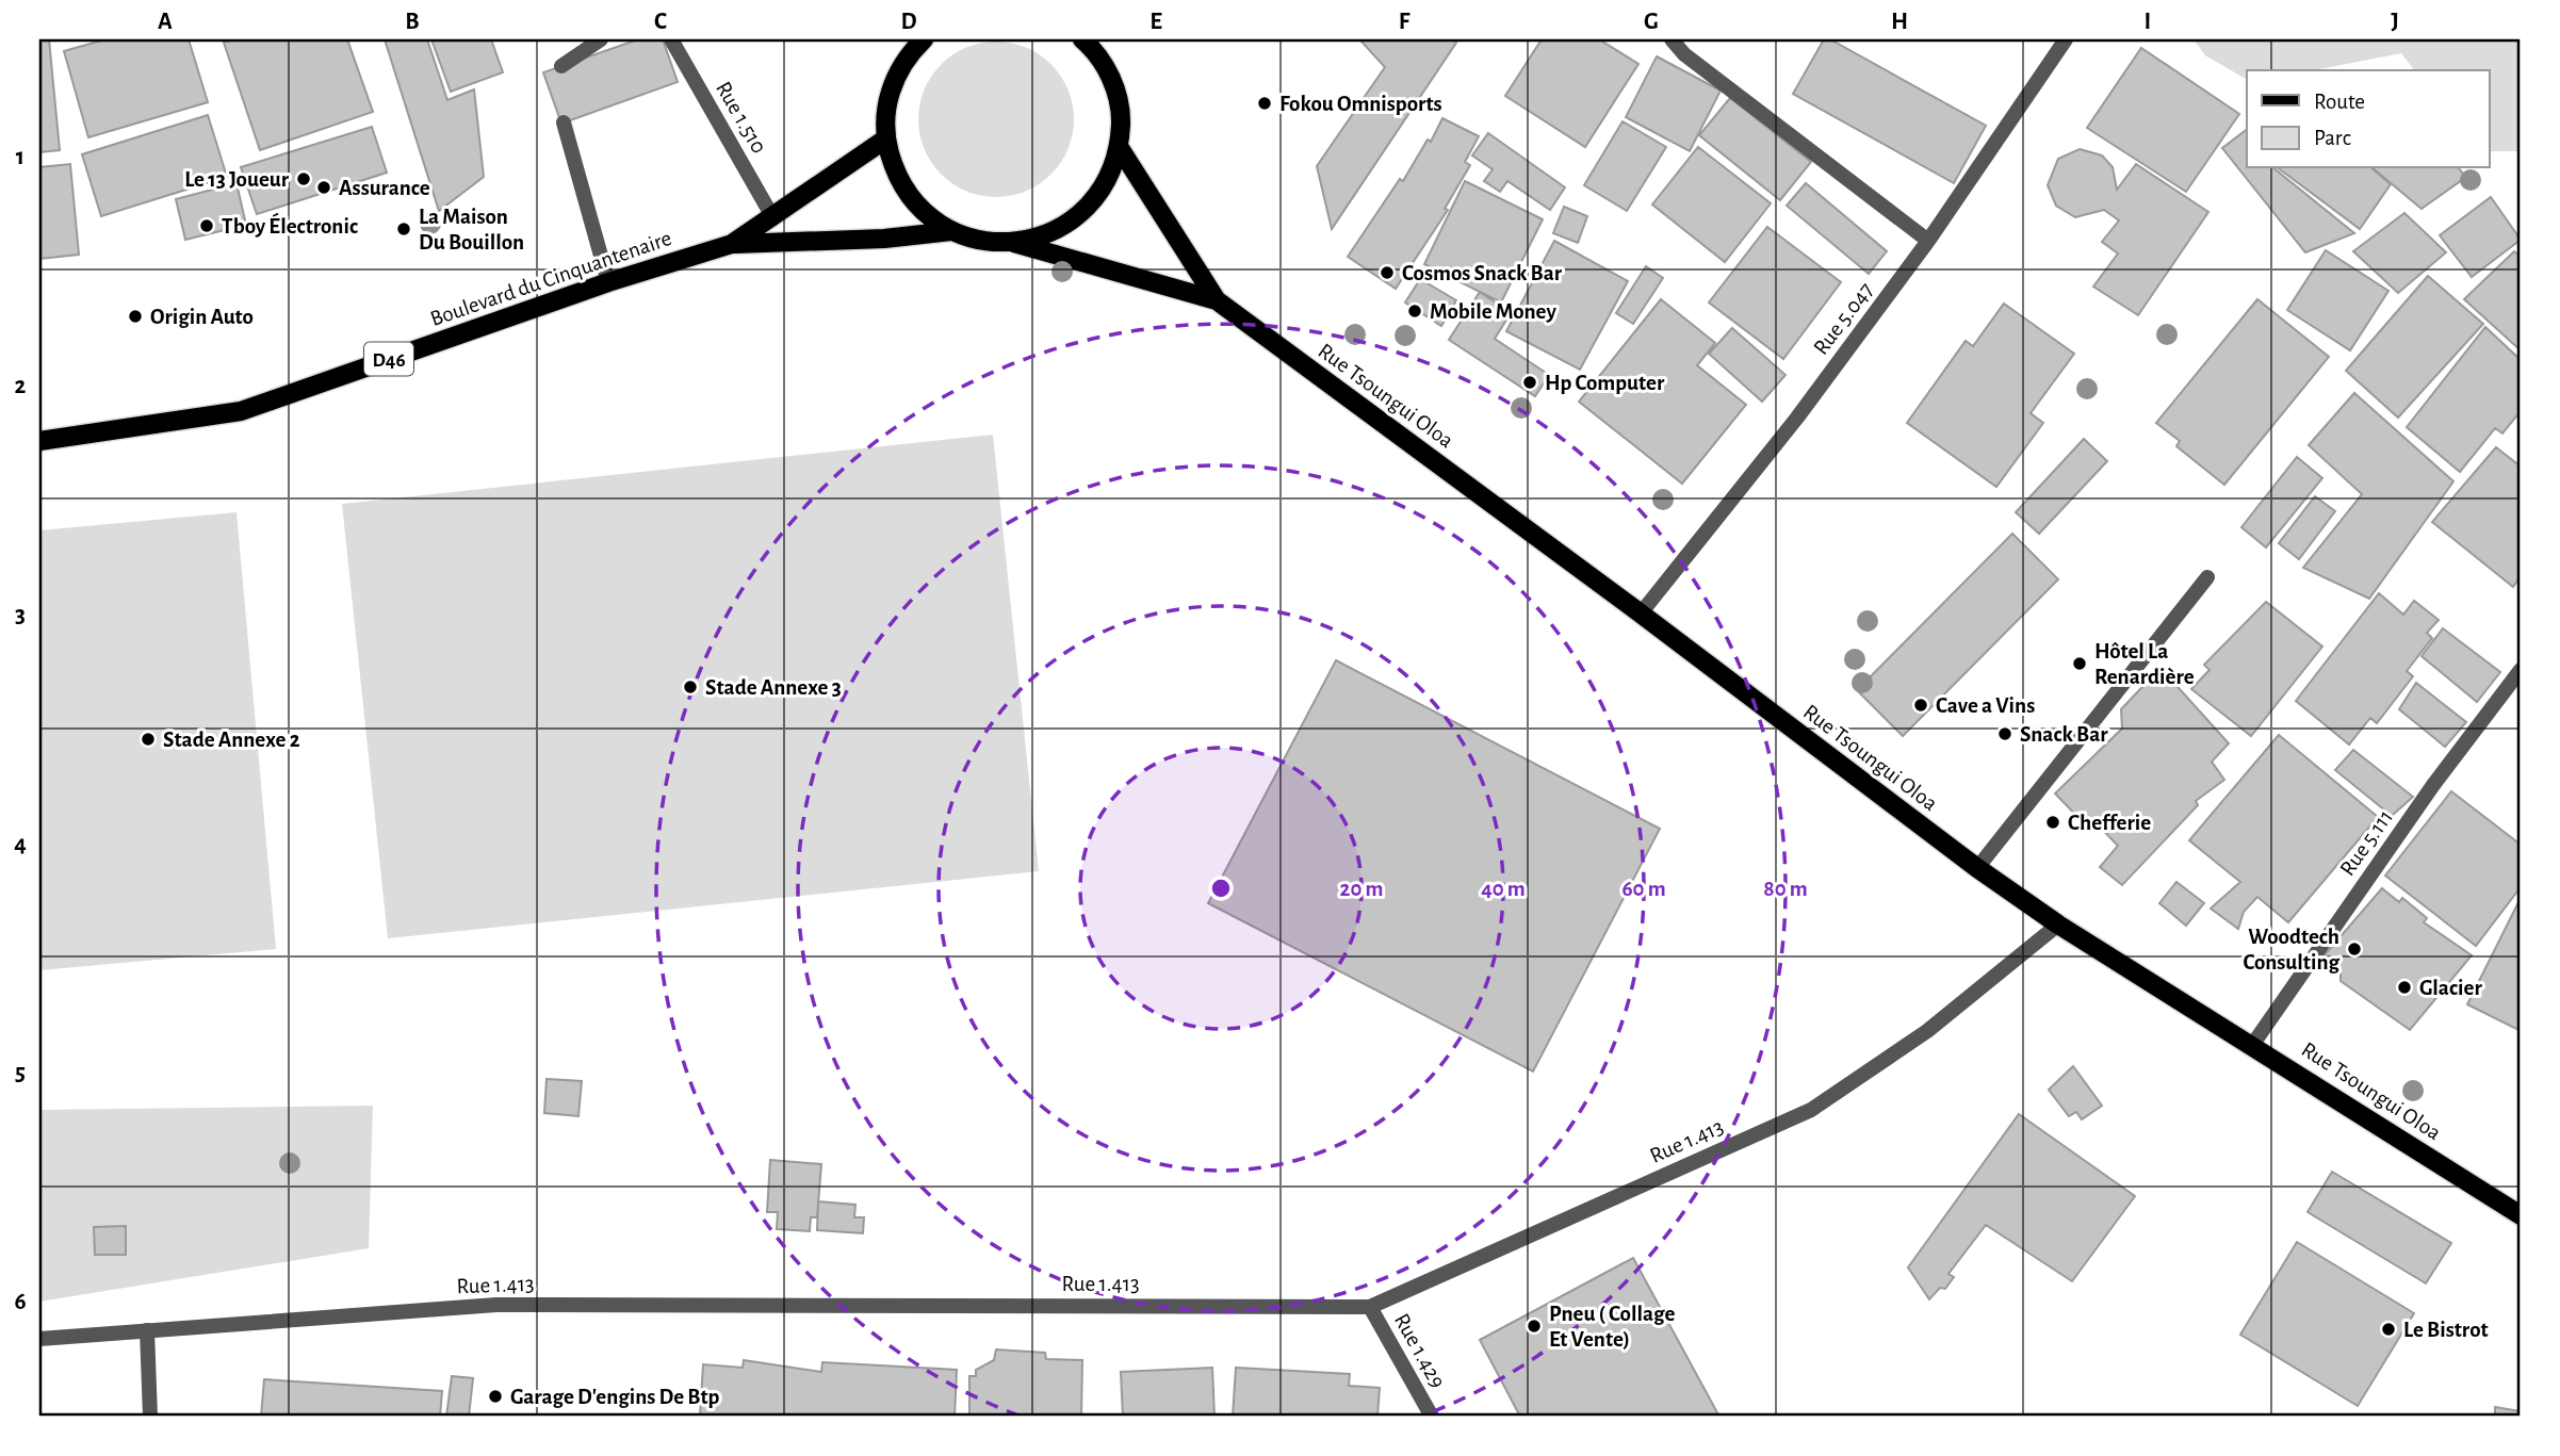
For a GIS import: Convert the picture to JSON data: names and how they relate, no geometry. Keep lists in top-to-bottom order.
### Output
{
  "streets": {
    "main road": ["Boulevard du Cinquantenaire", "D46", "Rue Tsoungui Oloa"],
    "street": [
      "Rue 1.510",
      "Rue 5.047",
      "Rue 5.111",
      "Rue 1.413",
      "Rue 1.429"
    ]
  },
  "crossings": [
    ["Rue 1.510", "D46"],
    ["Boulevard du Cinquantenaire", "D46"],
    ["Rue 5.047", "Rue Tsoungui Oloa"],
    ["Rue Tsoungui Oloa", "Rue 5.111"],
    ["Rue Tsoungui Oloa", "Rue 1.413"],
    ["Rue 1.413", "Rue 1.429"]
  ],
  "places": [
    "Fokou Omnisports",
    "Le 13 Joueur",
    "Assurance",
    "Tboy Électronic",
    "La Maison Du Bouillon",
    "Cosmos Snack Bar",
    "Mobile Money",
    "Origin Auto",
    "Hp Computer",
    "Hôtel La Renardière",
    "Stade Annexe 3",
    "Cave a Vins",
    "Snack Bar",
    "Stade Annexe 2",
    "Chefferie",
    "Woodtech Consulting",
    "Glacier",
    "Pneu ( Collage Et Vente)",
    "Le Bistrot",
    "Garage D'engins De Btp"
  ],
  "legend": ["Route", "Parc"],
  "grid": {
    "columns": [
      "A",
      "B",
      "C",
      "D",
      "E",
      "F",
      "G",
      "H",
      "I",
      "J"
    ],
    "rows": [
      "1",
      "2",
      "3",
      "4",
      "5",
      "6"
    ]
  },
  "rings": [
    "20 m",
    "40 m",
    "60 m",
    "80 m"
  ]
}
